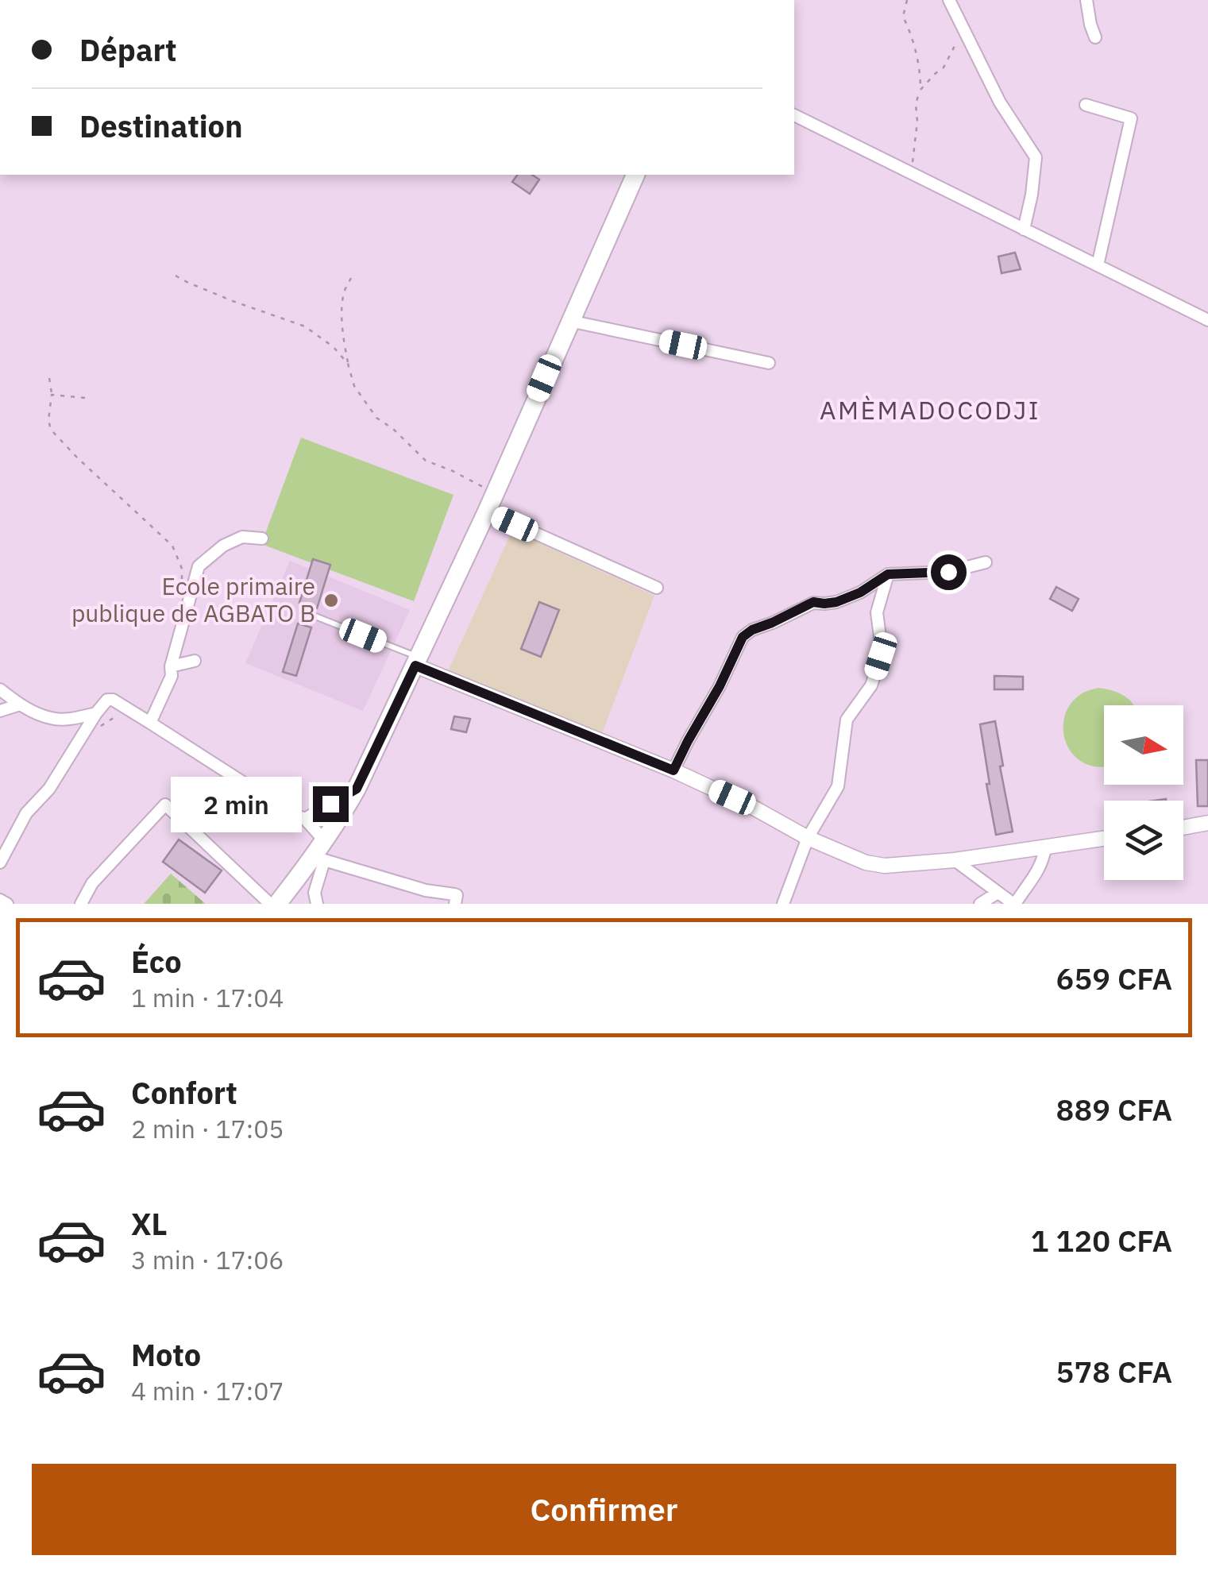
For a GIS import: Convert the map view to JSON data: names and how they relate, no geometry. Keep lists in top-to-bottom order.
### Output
{
  "districts": ["AMÈMADOCODJI"],
  "places": ["Ecole primaire publique de AGBATO B"],
  "north": "right",
  "page": {
    "banner": ["Départ", "Destination"],
    "bubble": "2 min",
    "list": [
      {
        "name": "Éco",
        "note": "1 min · 17:04",
        "value": "659 CFA"
      },
      {
        "name": "Confort",
        "note": "2 min · 17:05",
        "value": "889 CFA"
      },
      {
        "name": "XL",
        "note": "3 min · 17:06",
        "value": "1 120 CFA"
      },
      {
        "name": "Moto",
        "note": "4 min · 17:07",
        "value": "578 CFA"
      }
    ],
    "buttons": "Confirmer"
  }
}
